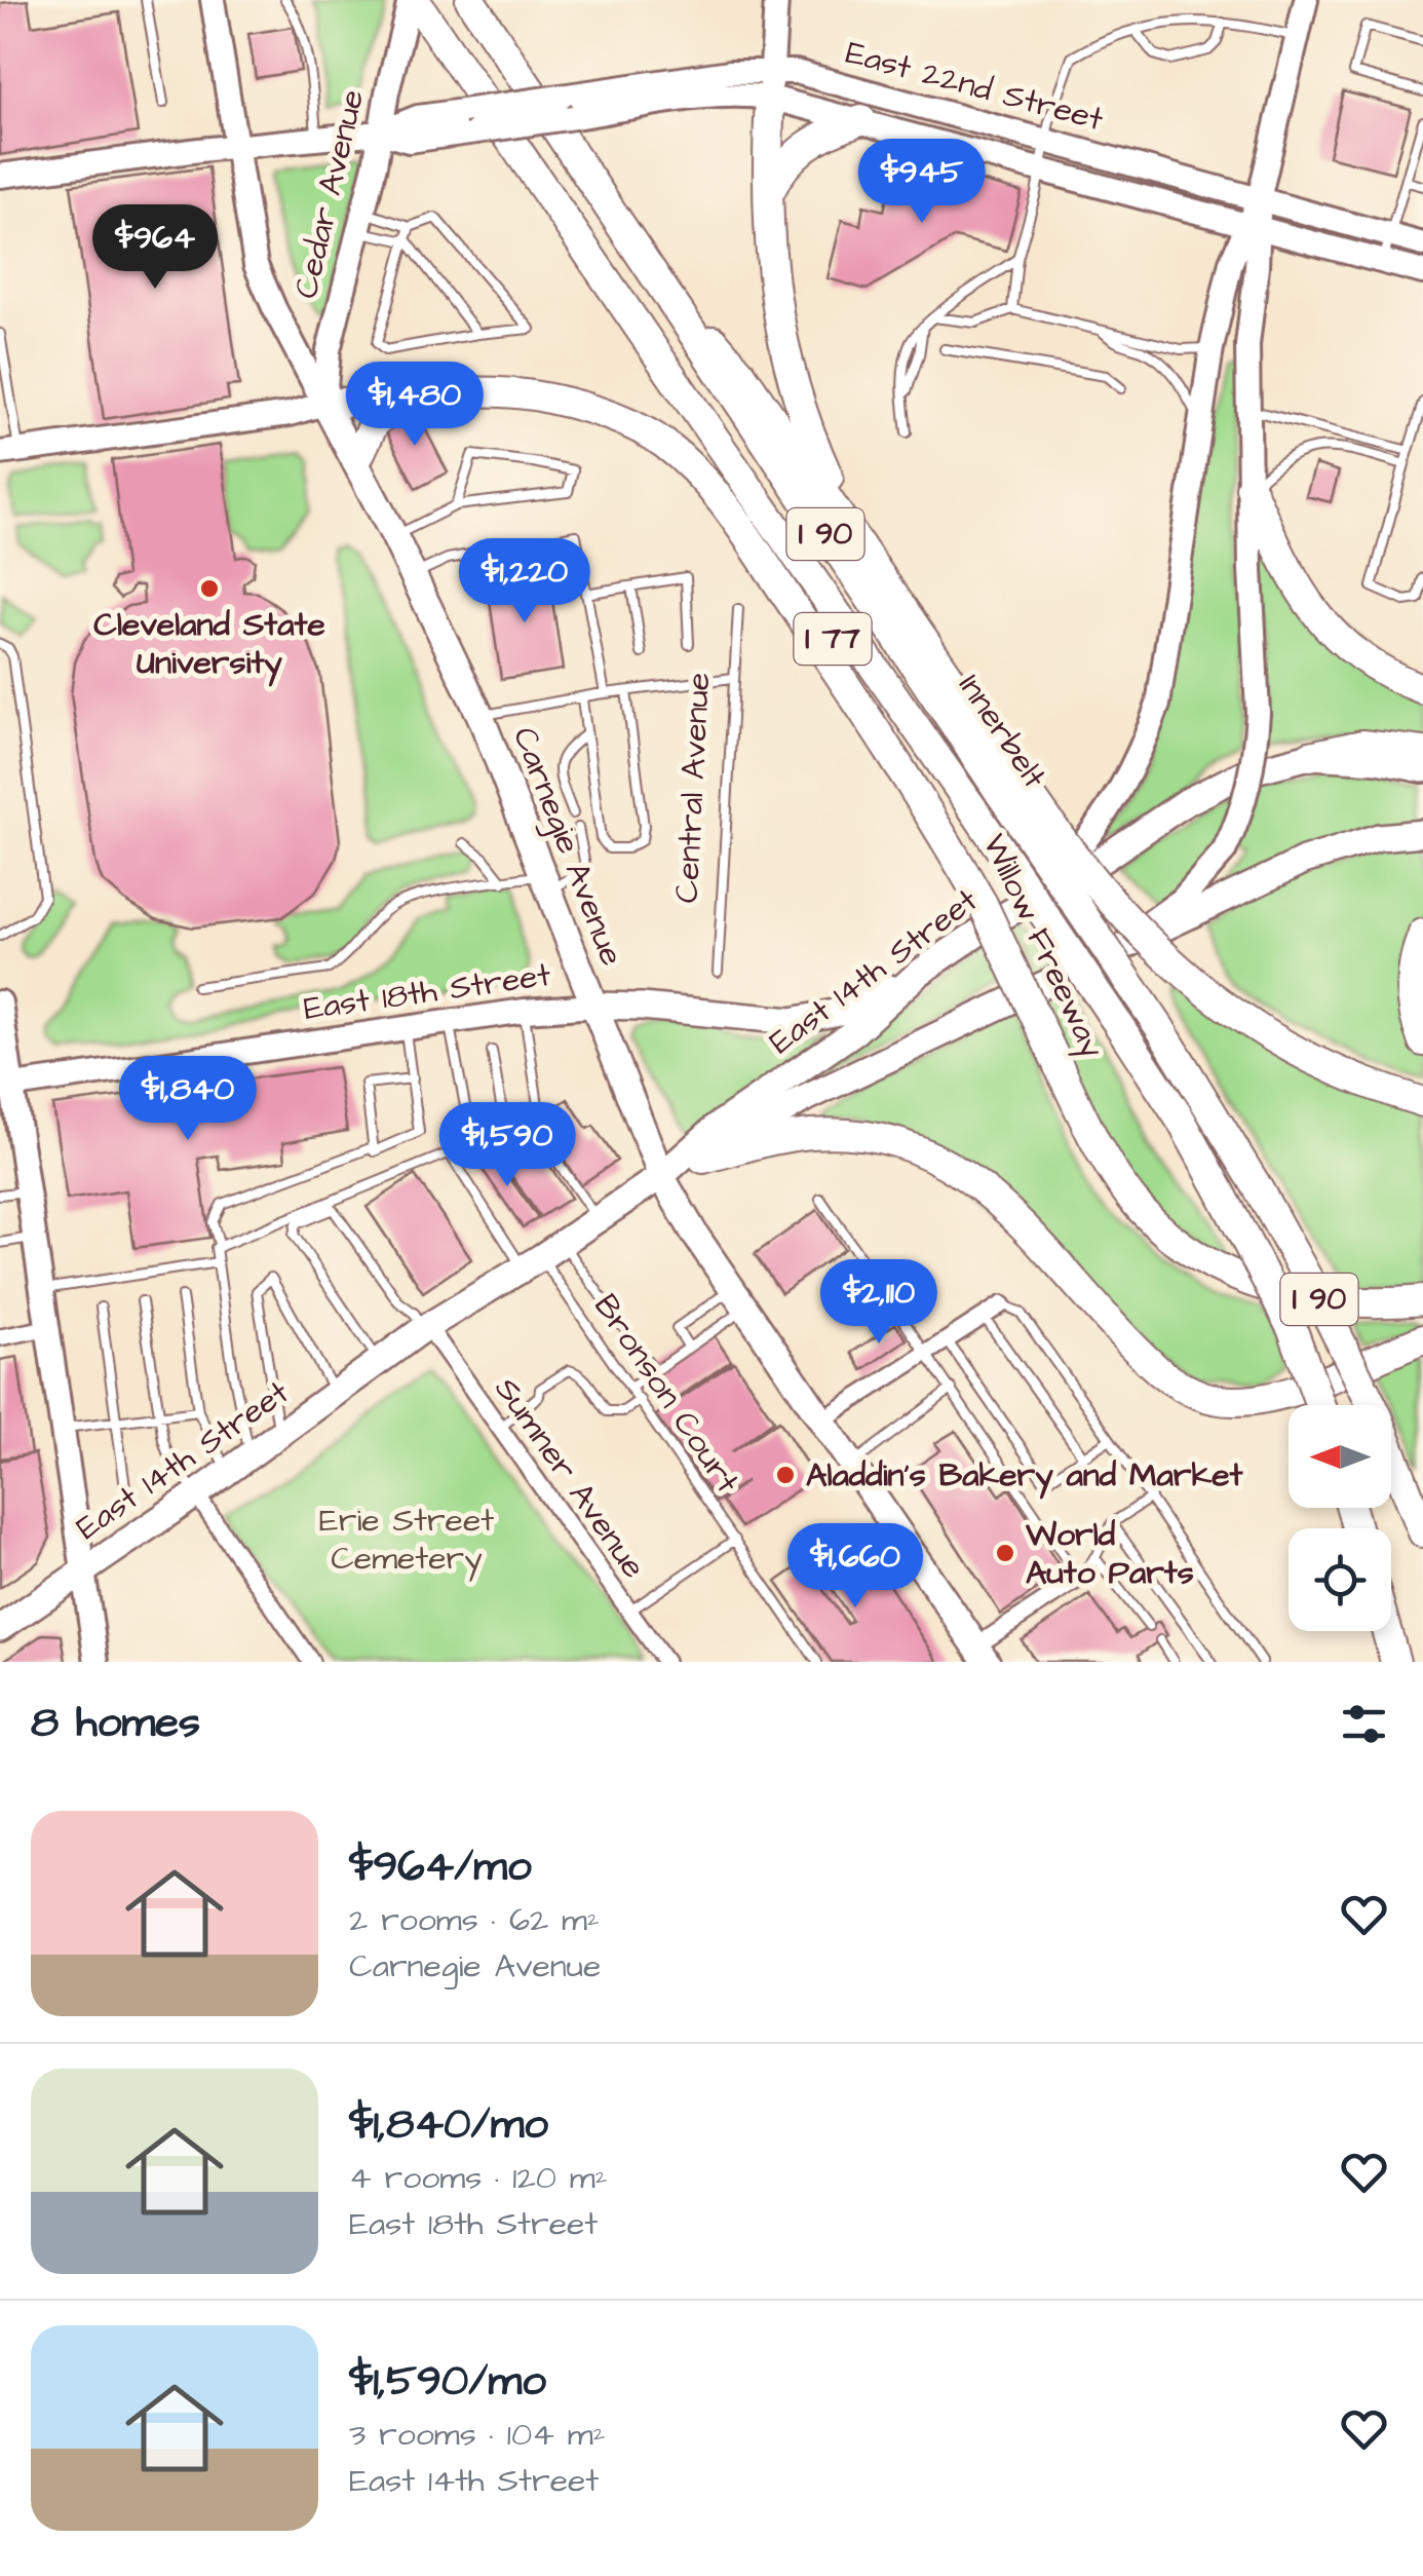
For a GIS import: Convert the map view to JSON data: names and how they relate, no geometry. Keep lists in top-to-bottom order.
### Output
{
  "streets": {
    "highway": [
      "I 90",
      "I 77",
      "Innerbelt",
      "Willow Freeway"
    ],
    "main road": ["Carnegie Avenue", "East 14th Street", "East 18th Street"],
    "street": ["East 22nd Street", "Cedar Avenue", "Sumner Avenue"],
    "lane": ["Central Avenue", "Bronson Court"]
  },
  "crossings": [
    ["East 22nd Street", "Cedar Avenue"],
    ["East 22nd Street", "Carnegie Avenue"],
    ["Cedar Avenue", "Innerbelt"],
    ["Cedar Avenue", "Carnegie Avenue"],
    ["Innerbelt", "Willow Freeway"],
    ["Carnegie Avenue", "East 14th Street"],
    ["Carnegie Avenue", "East 18th Street"],
    ["Willow Freeway", "East 14th Street"],
    ["East 14th Street", "East 18th Street"],
    ["East 14th Street", "Bronson Court"],
    ["East 14th Street", "Sumner Avenue"]
  ],
  "parks": ["Erie Street Cemetery"],
  "places": ["Cleveland State University", "Aladdin's Bakery and Market", "World Auto Parts"],
  "north": "left",
  "page": {
    "price": [
      "$945",
      "$964",
      "$1,480",
      "$1,220",
      "$1,840",
      "$1,590",
      "$2,110",
      "$1,660"
    ],
    "heading": "8 homes",
    "list": [
      {
        "name": "$964/mo",
        "note": "2 rooms · 62 m² · Carnegie Avenue"
      },
      {
        "name": "$1,840/mo",
        "note": "4 rooms · 120 m² · East 18th Street"
      },
      {
        "name": "$1,590/mo",
        "note": "3 rooms · 104 m² · East 14th Street"
      }
    ]
  }
}
